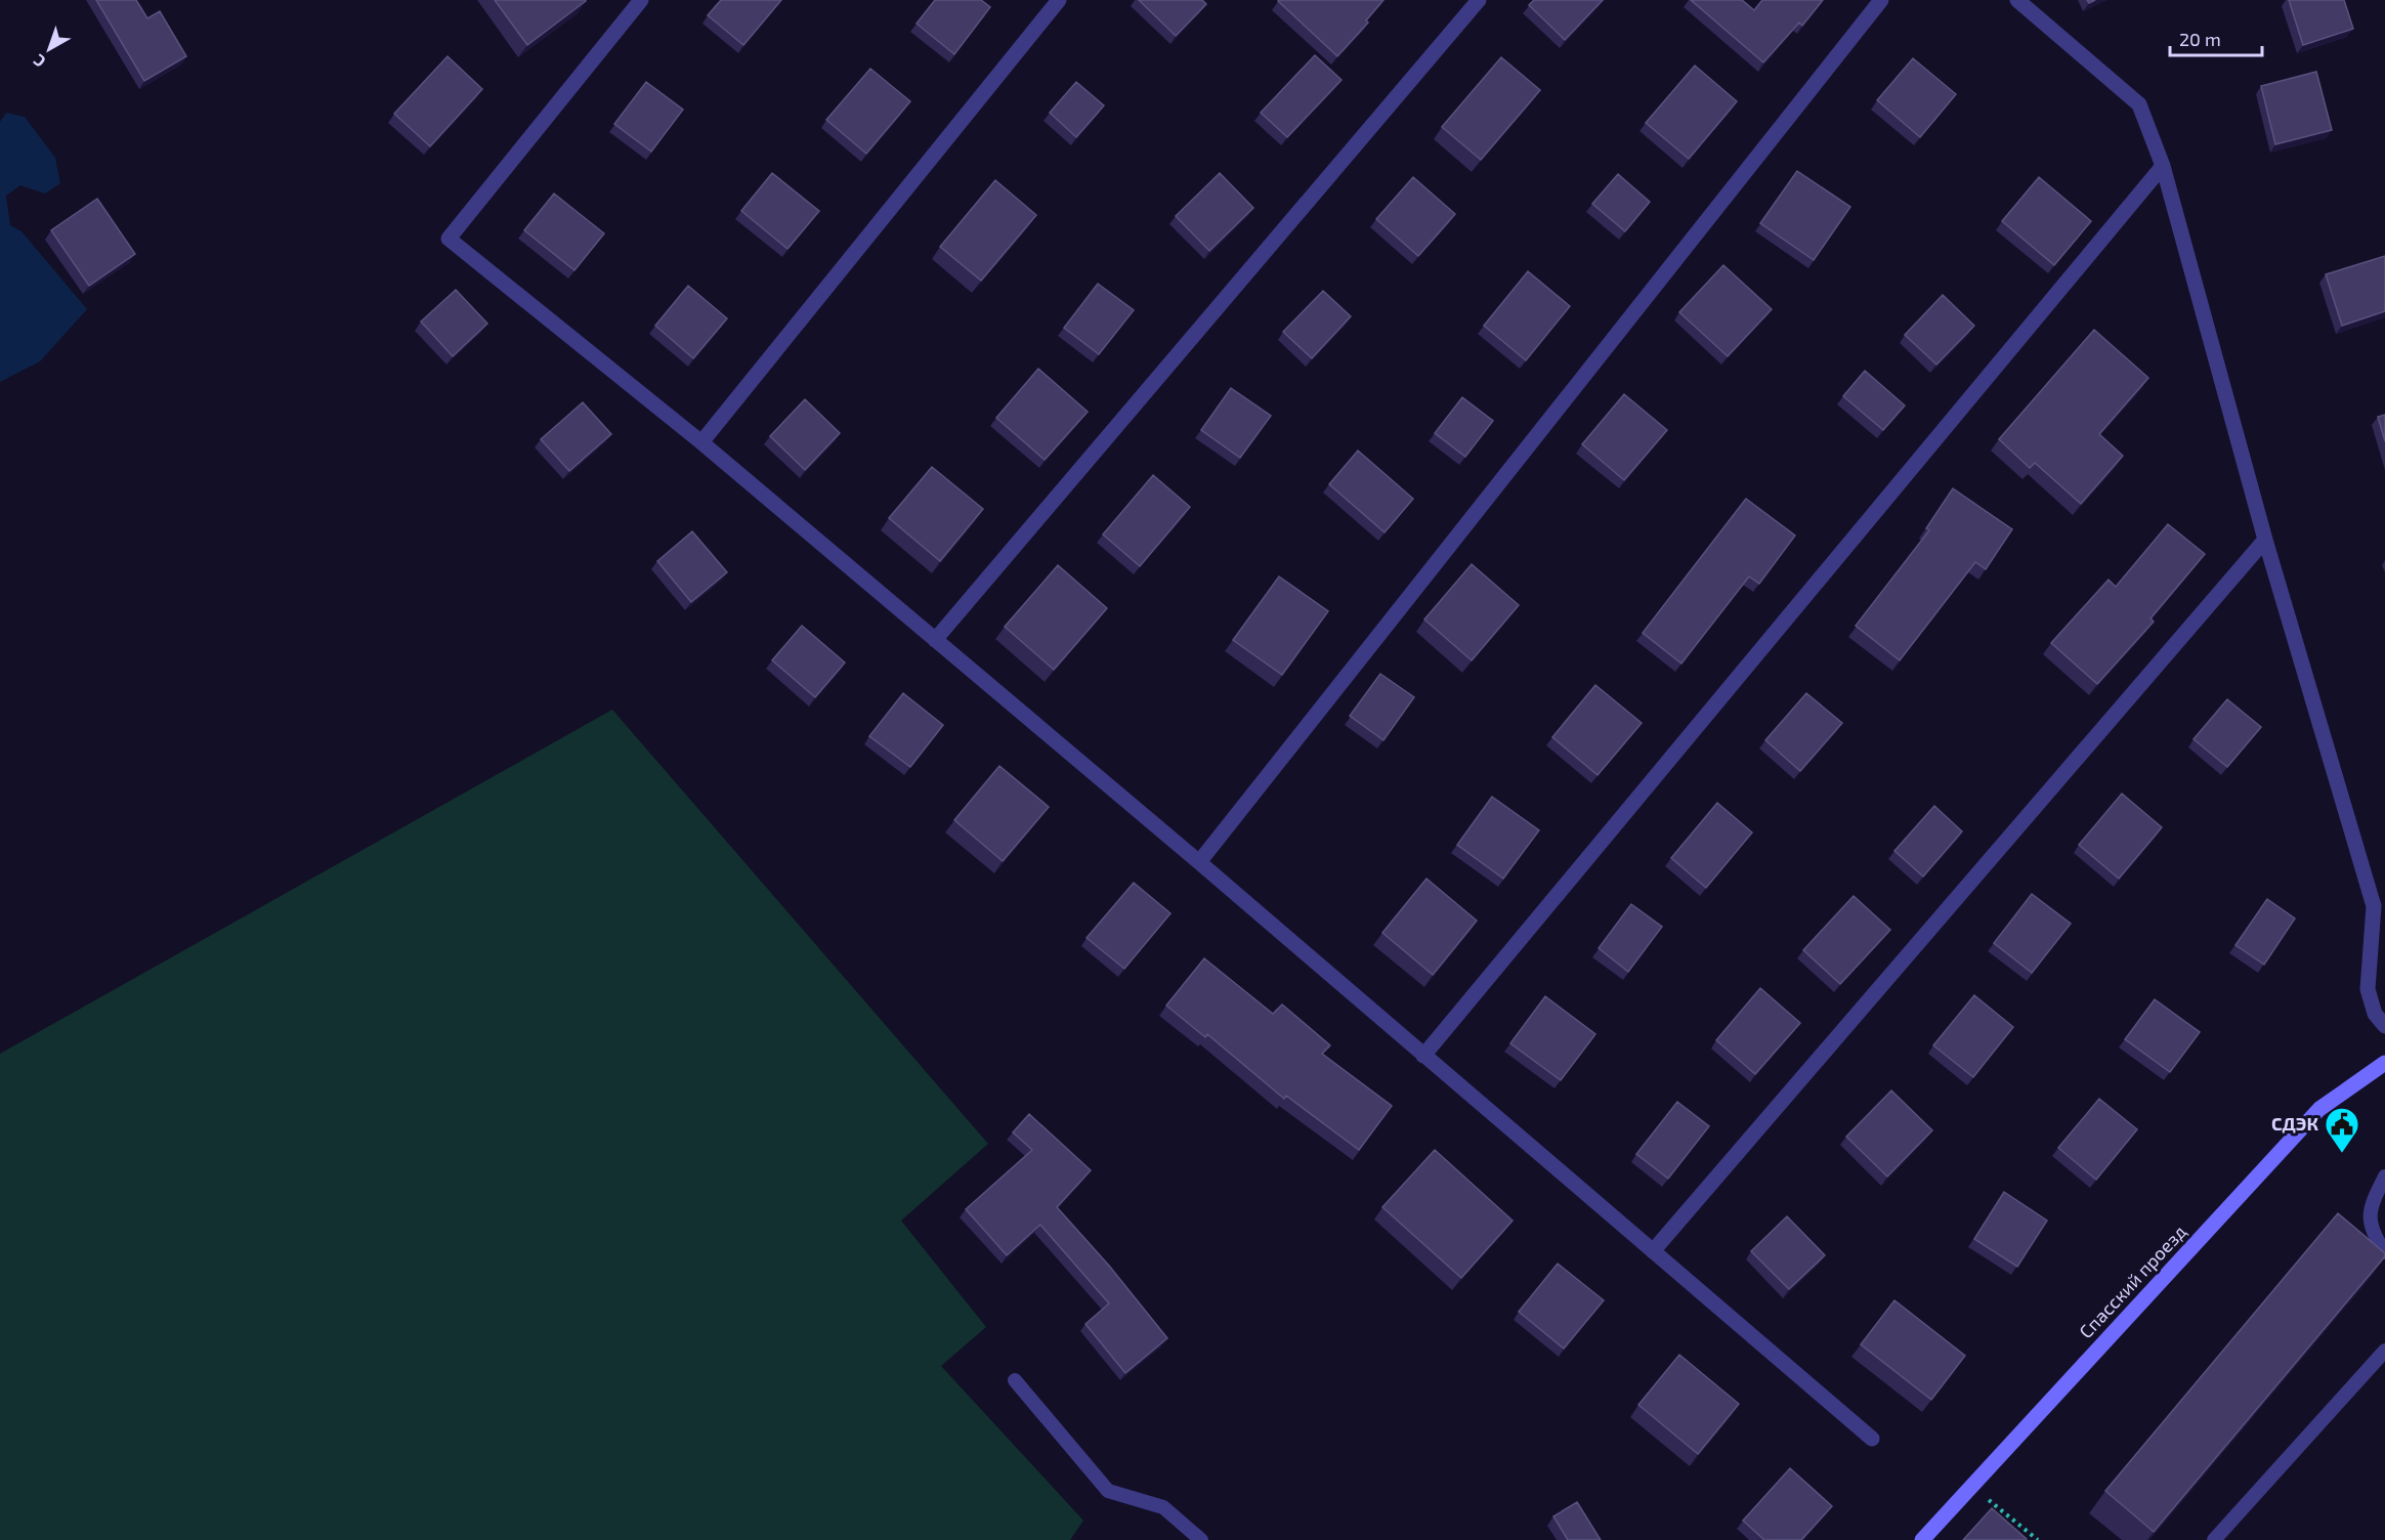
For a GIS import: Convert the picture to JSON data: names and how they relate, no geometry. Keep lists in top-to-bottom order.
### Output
{
  "streets": {
    "street": ["Спасский проезд"]
  },
  "places": {
    "public building": ["СДЭК"]
  },
  "scale_bar": "20 m",
  "north": "bottom left"
}
